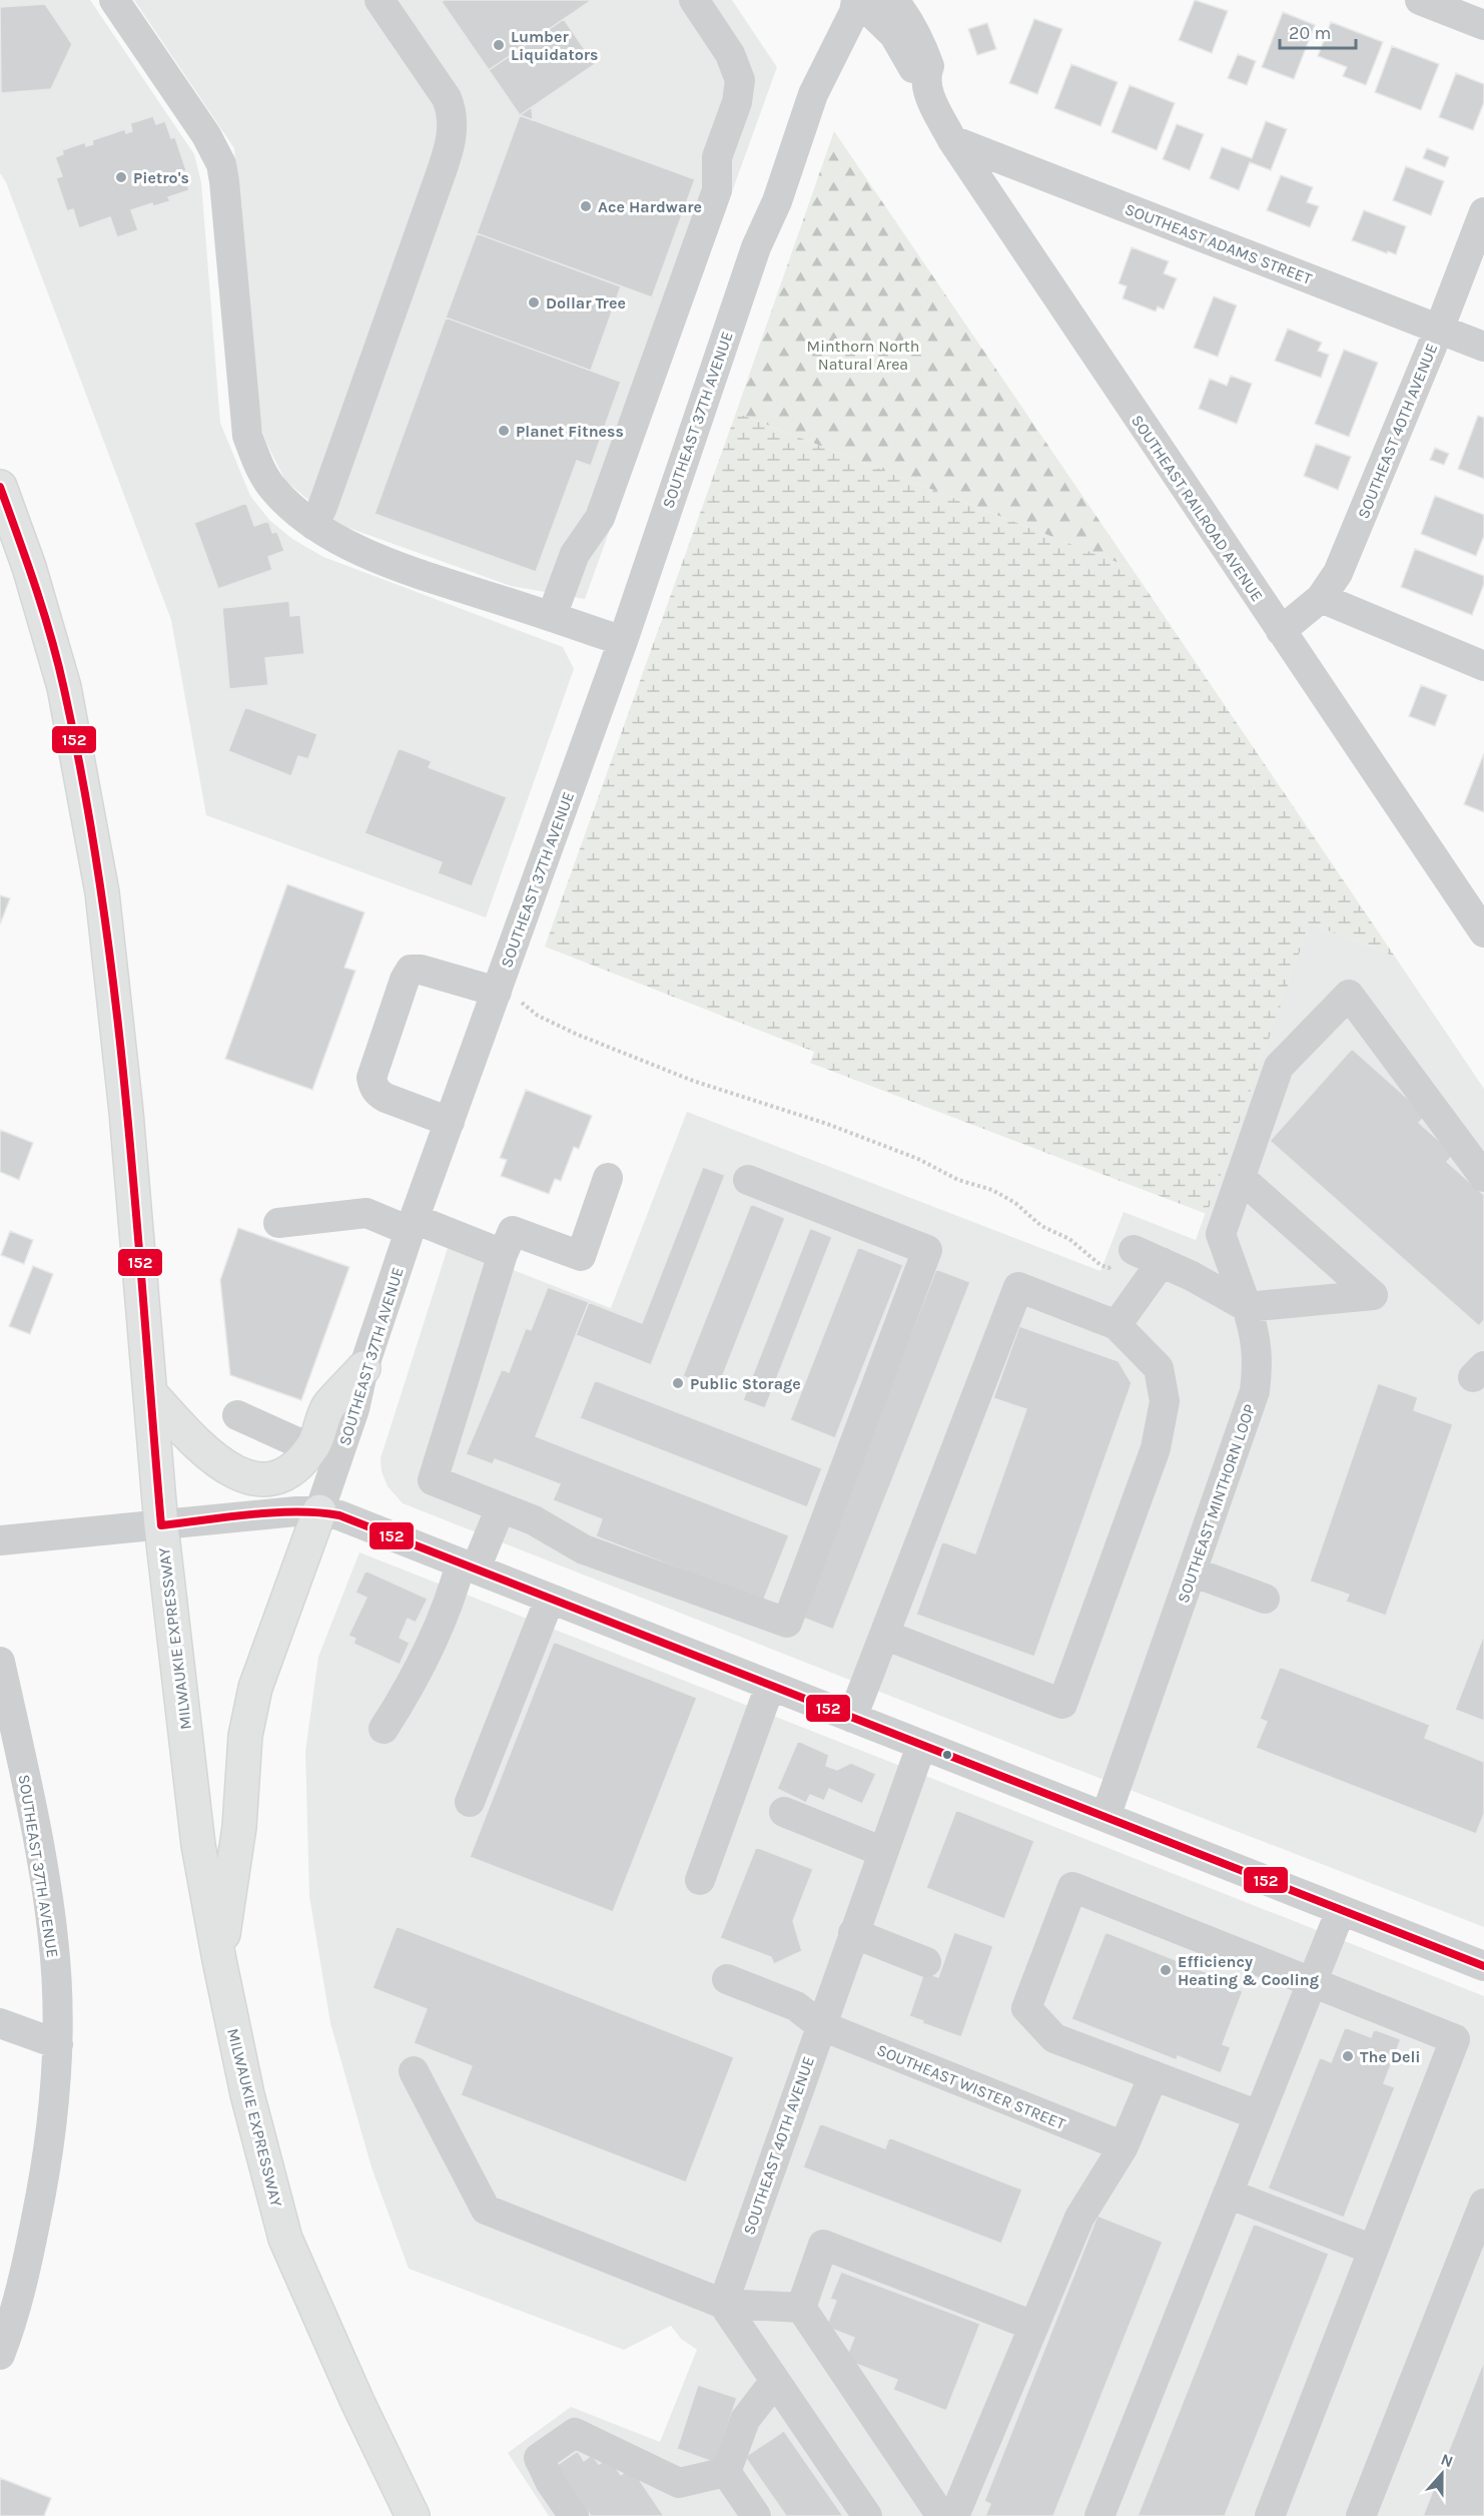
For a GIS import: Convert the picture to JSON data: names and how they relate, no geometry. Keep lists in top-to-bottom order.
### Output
{
  "streets": {
    "highway": ["MILWAUKIE EXPRESSWAY"],
    "street": [
      "SOUTHEAST ADAMS STREET",
      "SOUTHEAST 37TH AVENUE",
      "SOUTHEAST 40TH AVENUE",
      "SOUTHEAST RAILROAD AVENUE",
      "SOUTHEAST MINTHORN LOOP",
      "SOUTHEAST WISTER STREET"
    ]
  },
  "crossings": [
    ["SOUTHEAST ADAMS STREET", "SOUTHEAST 40TH AVENUE"],
    ["SOUTHEAST ADAMS STREET", "SOUTHEAST RAILROAD AVENUE"],
    ["SOUTHEAST 40TH AVENUE", "SOUTHEAST RAILROAD AVENUE"],
    ["SOUTHEAST 40TH AVENUE", "SOUTHEAST WISTER STREET"]
  ],
  "parks": ["Minthorn North Natural Area"],
  "places": [
    "Lumber Liquidators",
    "Pietro's",
    "Ace Hardware",
    "Dollar Tree",
    "Planet Fitness",
    "Public Storage",
    "Efficiency Heating & Cooling",
    "The Deli"
  ],
  "lines": ["transit line 152"],
  "scale_bar": "20 m",
  "north": "top"
}
